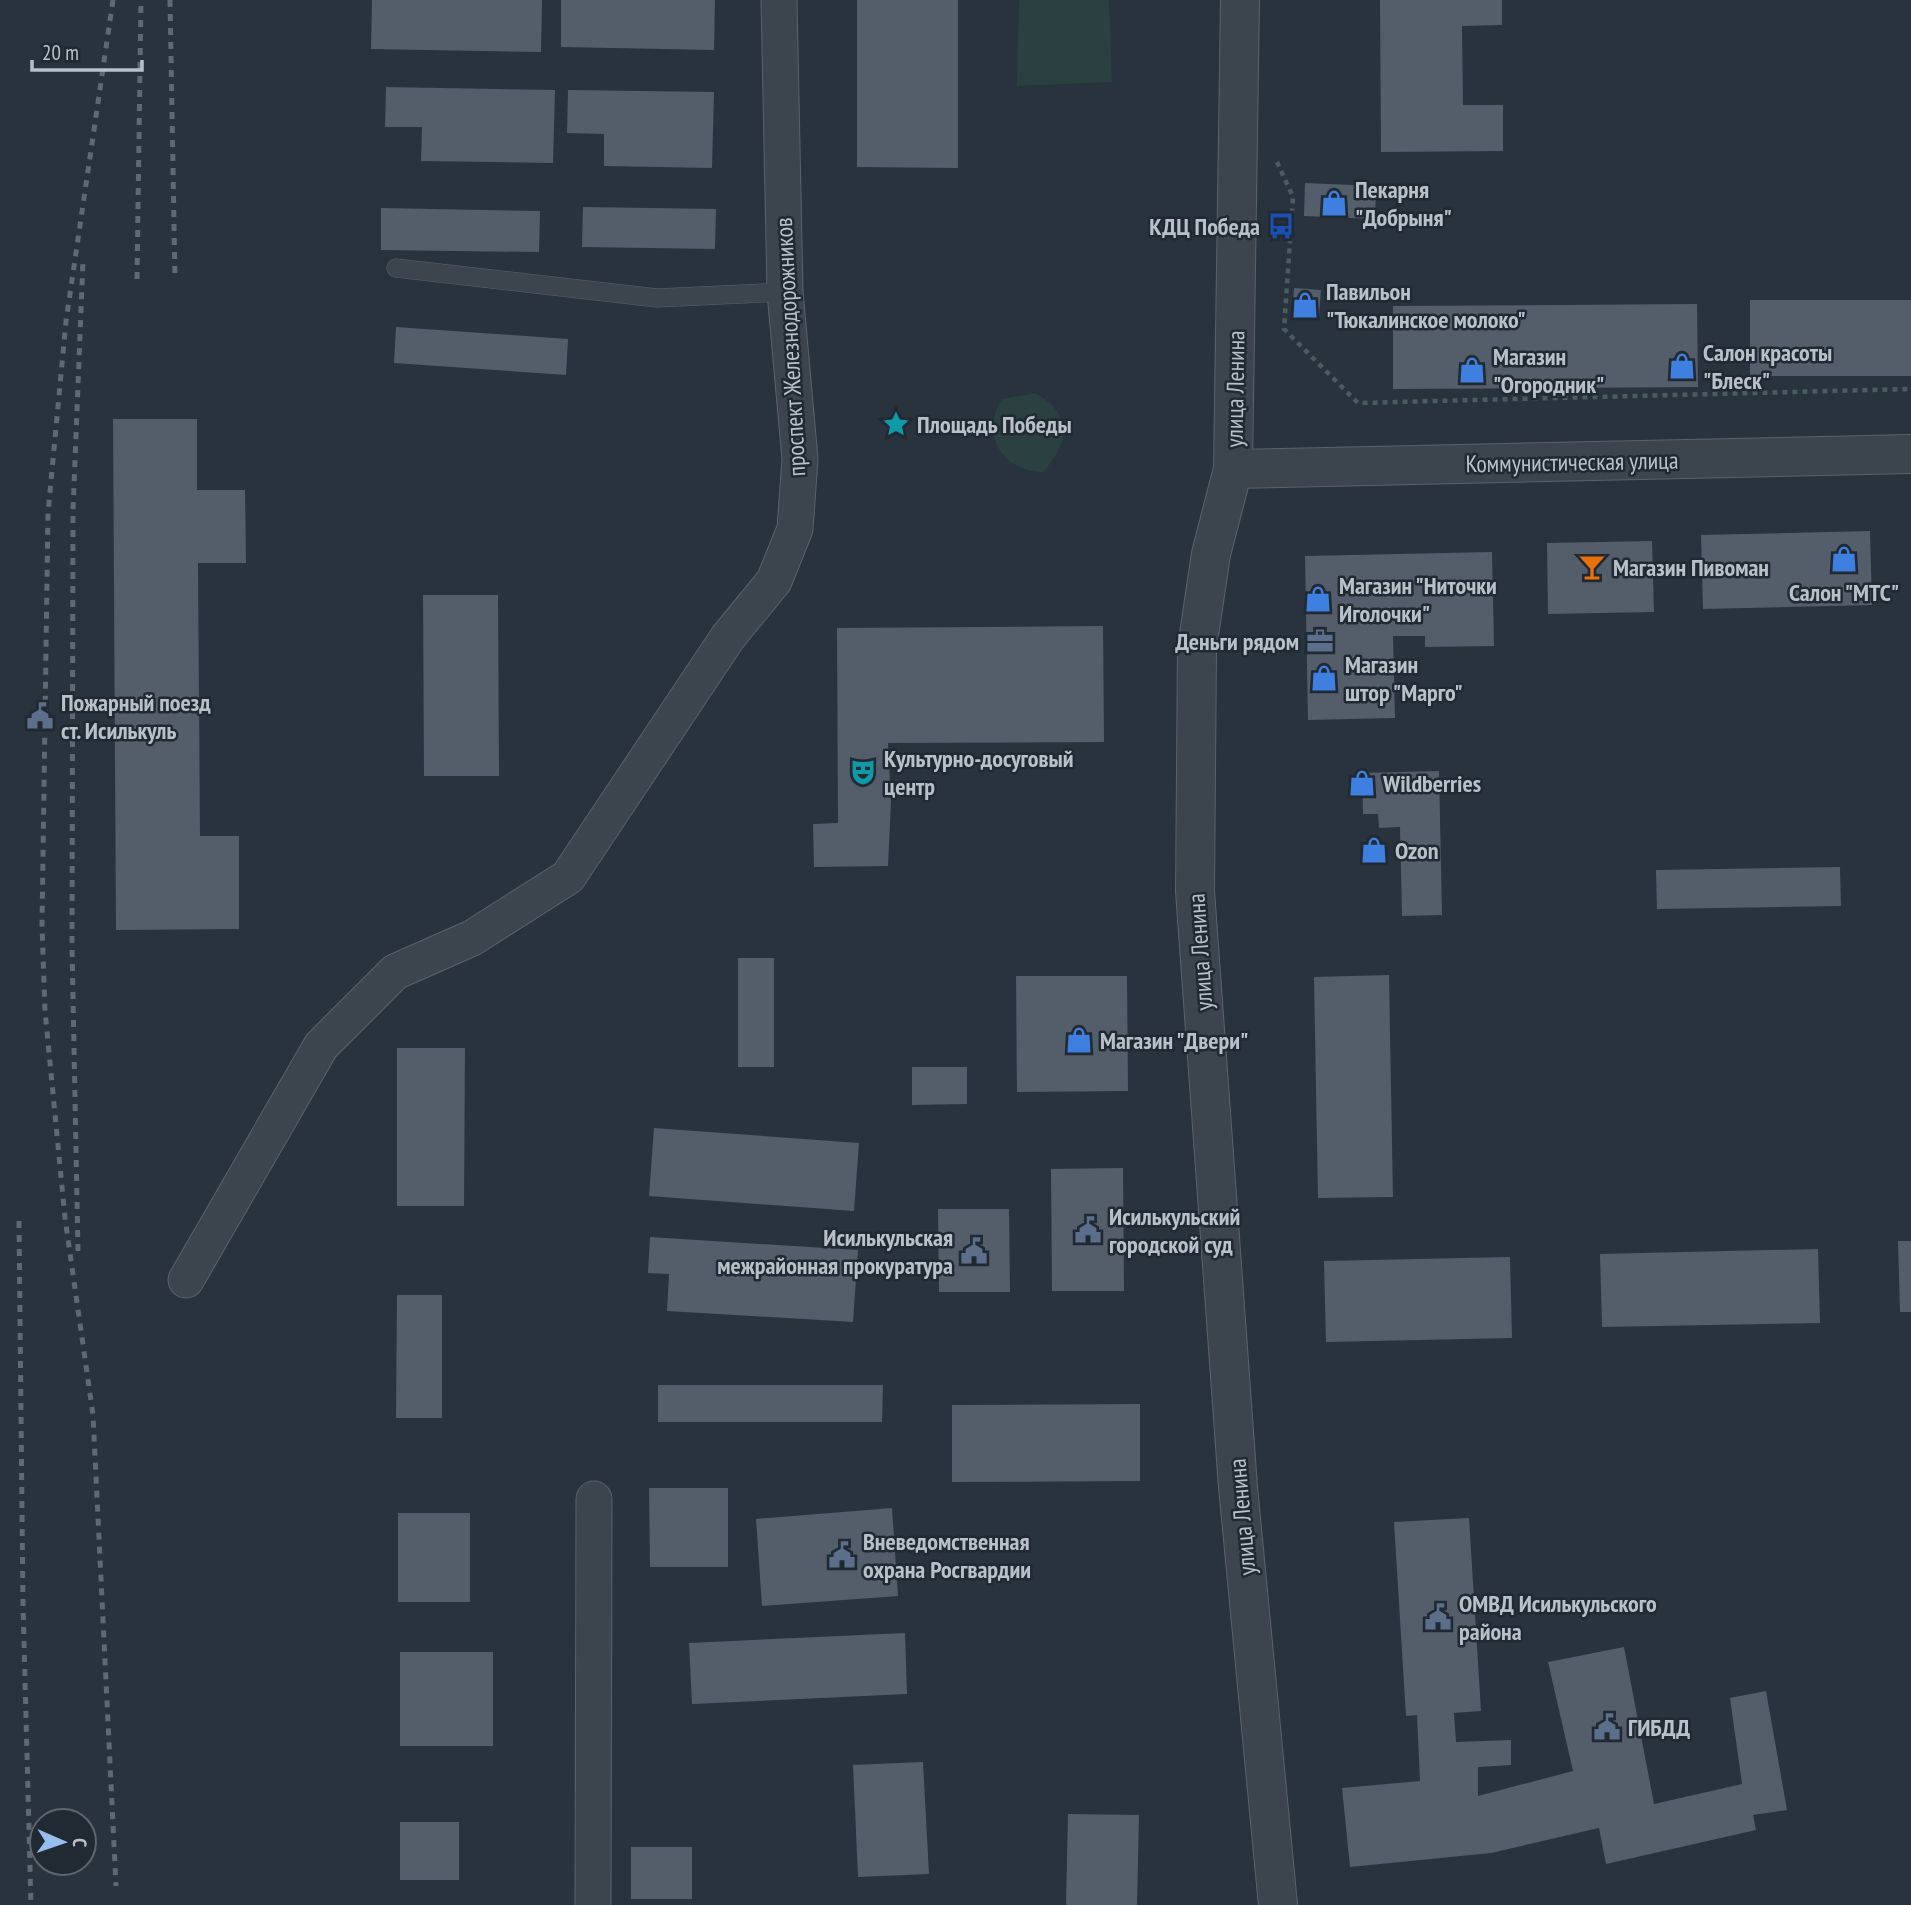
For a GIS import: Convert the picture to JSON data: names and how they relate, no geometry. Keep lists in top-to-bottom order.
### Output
{
  "streets": {
    "street": ["проспект Железнодорожников", "улица Ленина", "Коммунистическая улица"]
  },
  "crossings": [
    ["улица Ленина", "Коммунистическая улица"]
  ],
  "places": {
    "shop": [
      "Пекарня \"Добрыня\"",
      "Павильон \"Тюкалинское молоко\"",
      "Салон красоты \"Блеск\"",
      "Магазин \"Огородник\"",
      "Салон \"МТС\"",
      "Магазин \"Ниточки Иголочки\"",
      "Магазин штор \"Марго\"",
      "Wildberries",
      "Ozon",
      "Магазин \"Двери\""
    ],
    "bus stop": ["КДЦ Победа"],
    "place": ["Площадь Победы"],
    "bar": ["Магазин Пивоман"],
    "office": ["Деньги рядом"],
    "public building": [
      "Пожарный поезд ст. Исилькуль",
      "Исилькульский городской суд",
      "Исилькульская межрайонная прокуратура",
      "Вневедомственная охрана Росгвардии",
      "ОМВД Исилькульского района",
      "ГИБДД"
    ],
    "theatre": ["Культурно-досуговый центр"]
  },
  "scale_bar": "20 m",
  "north": "right"
}
